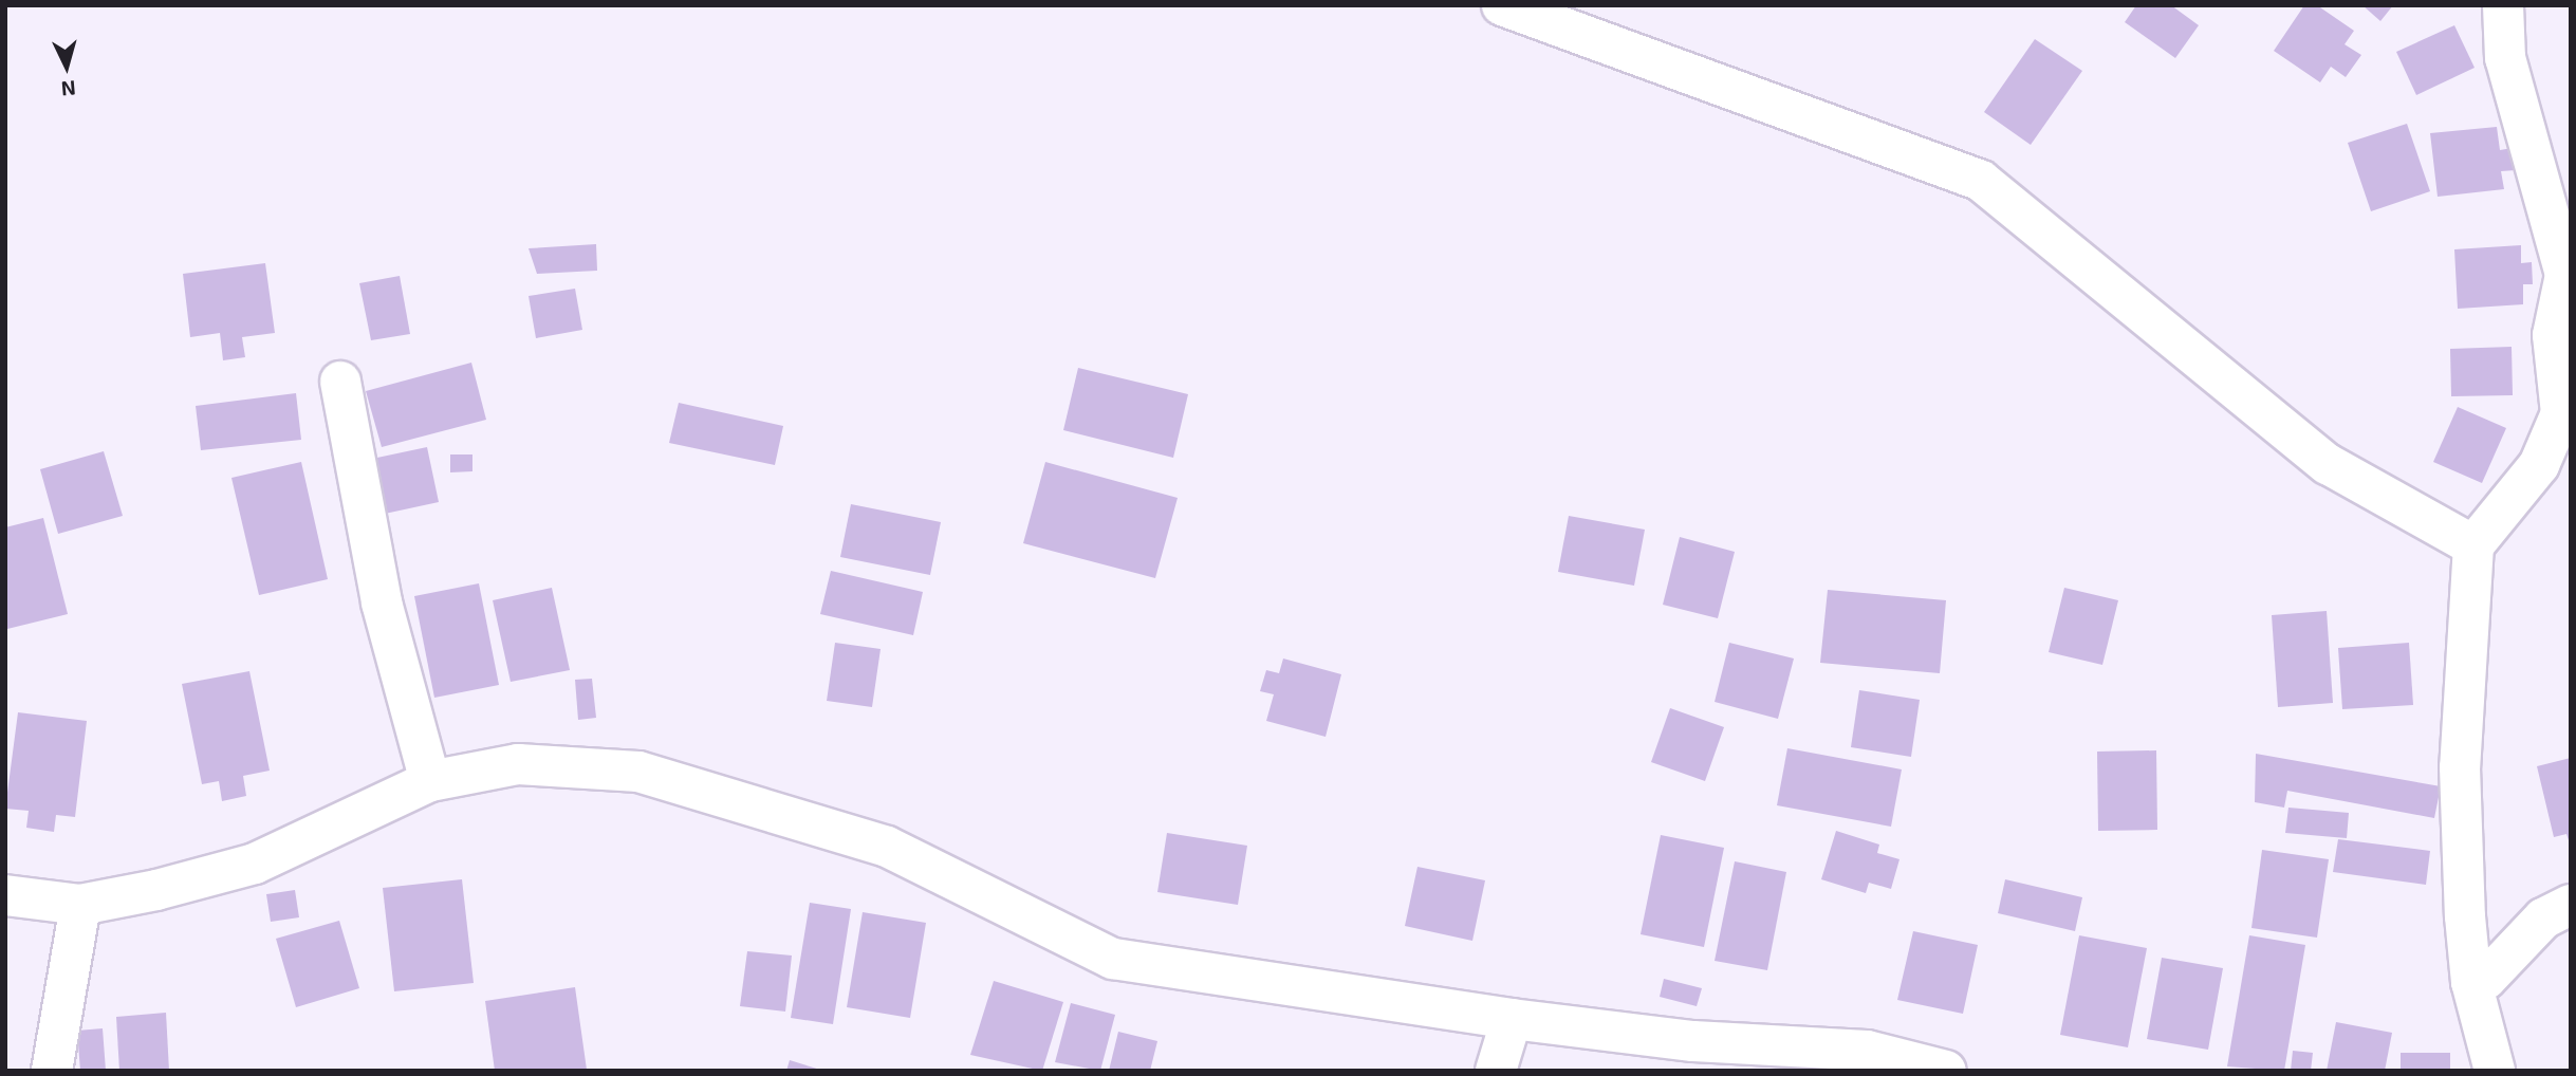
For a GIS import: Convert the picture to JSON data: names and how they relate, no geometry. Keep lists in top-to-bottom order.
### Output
{
  "north": "bottom"
}
